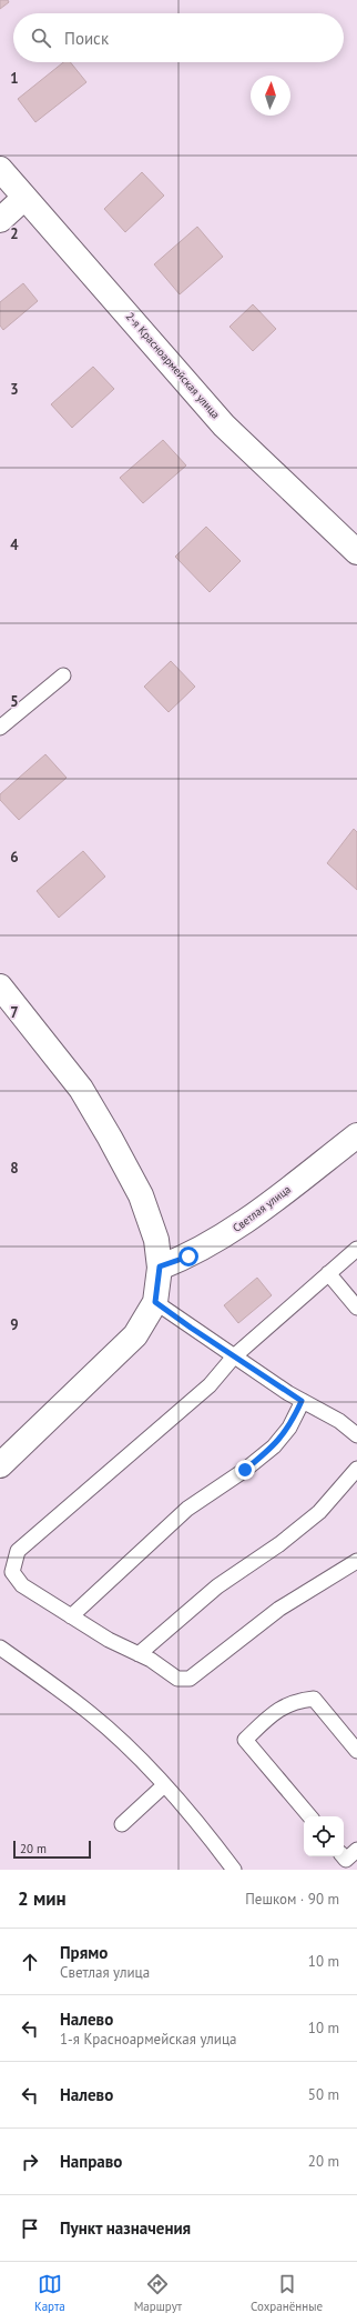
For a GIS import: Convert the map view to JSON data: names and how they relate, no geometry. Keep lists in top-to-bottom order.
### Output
{
  "streets": {
    "street": ["2-я Красноармейская улица", "Светлая улица"]
  },
  "scale_bar": "20 m",
  "north": "top",
  "page": {
    "search": "Поиск",
    "scale": "20 m",
    "heading": ["2 мин", "Пешком · 90 m"],
    "list": [
      ["Прямо", "Светлая улица", "10 m"],
      ["Налево", "1-я Красноармейская улица", "10 m"],
      ["Налево", "50 m"],
      ["Направо", "20 m"],
      "Пункт назначения"
    ],
    "nav": ["Карта", "Маршрут", "Сохранённые"]
  },
  "grid": {
    "rows": [
      "1",
      "2",
      "3",
      "4",
      "5",
      "6",
      "7",
      "8",
      "9"
    ]
  }
}
